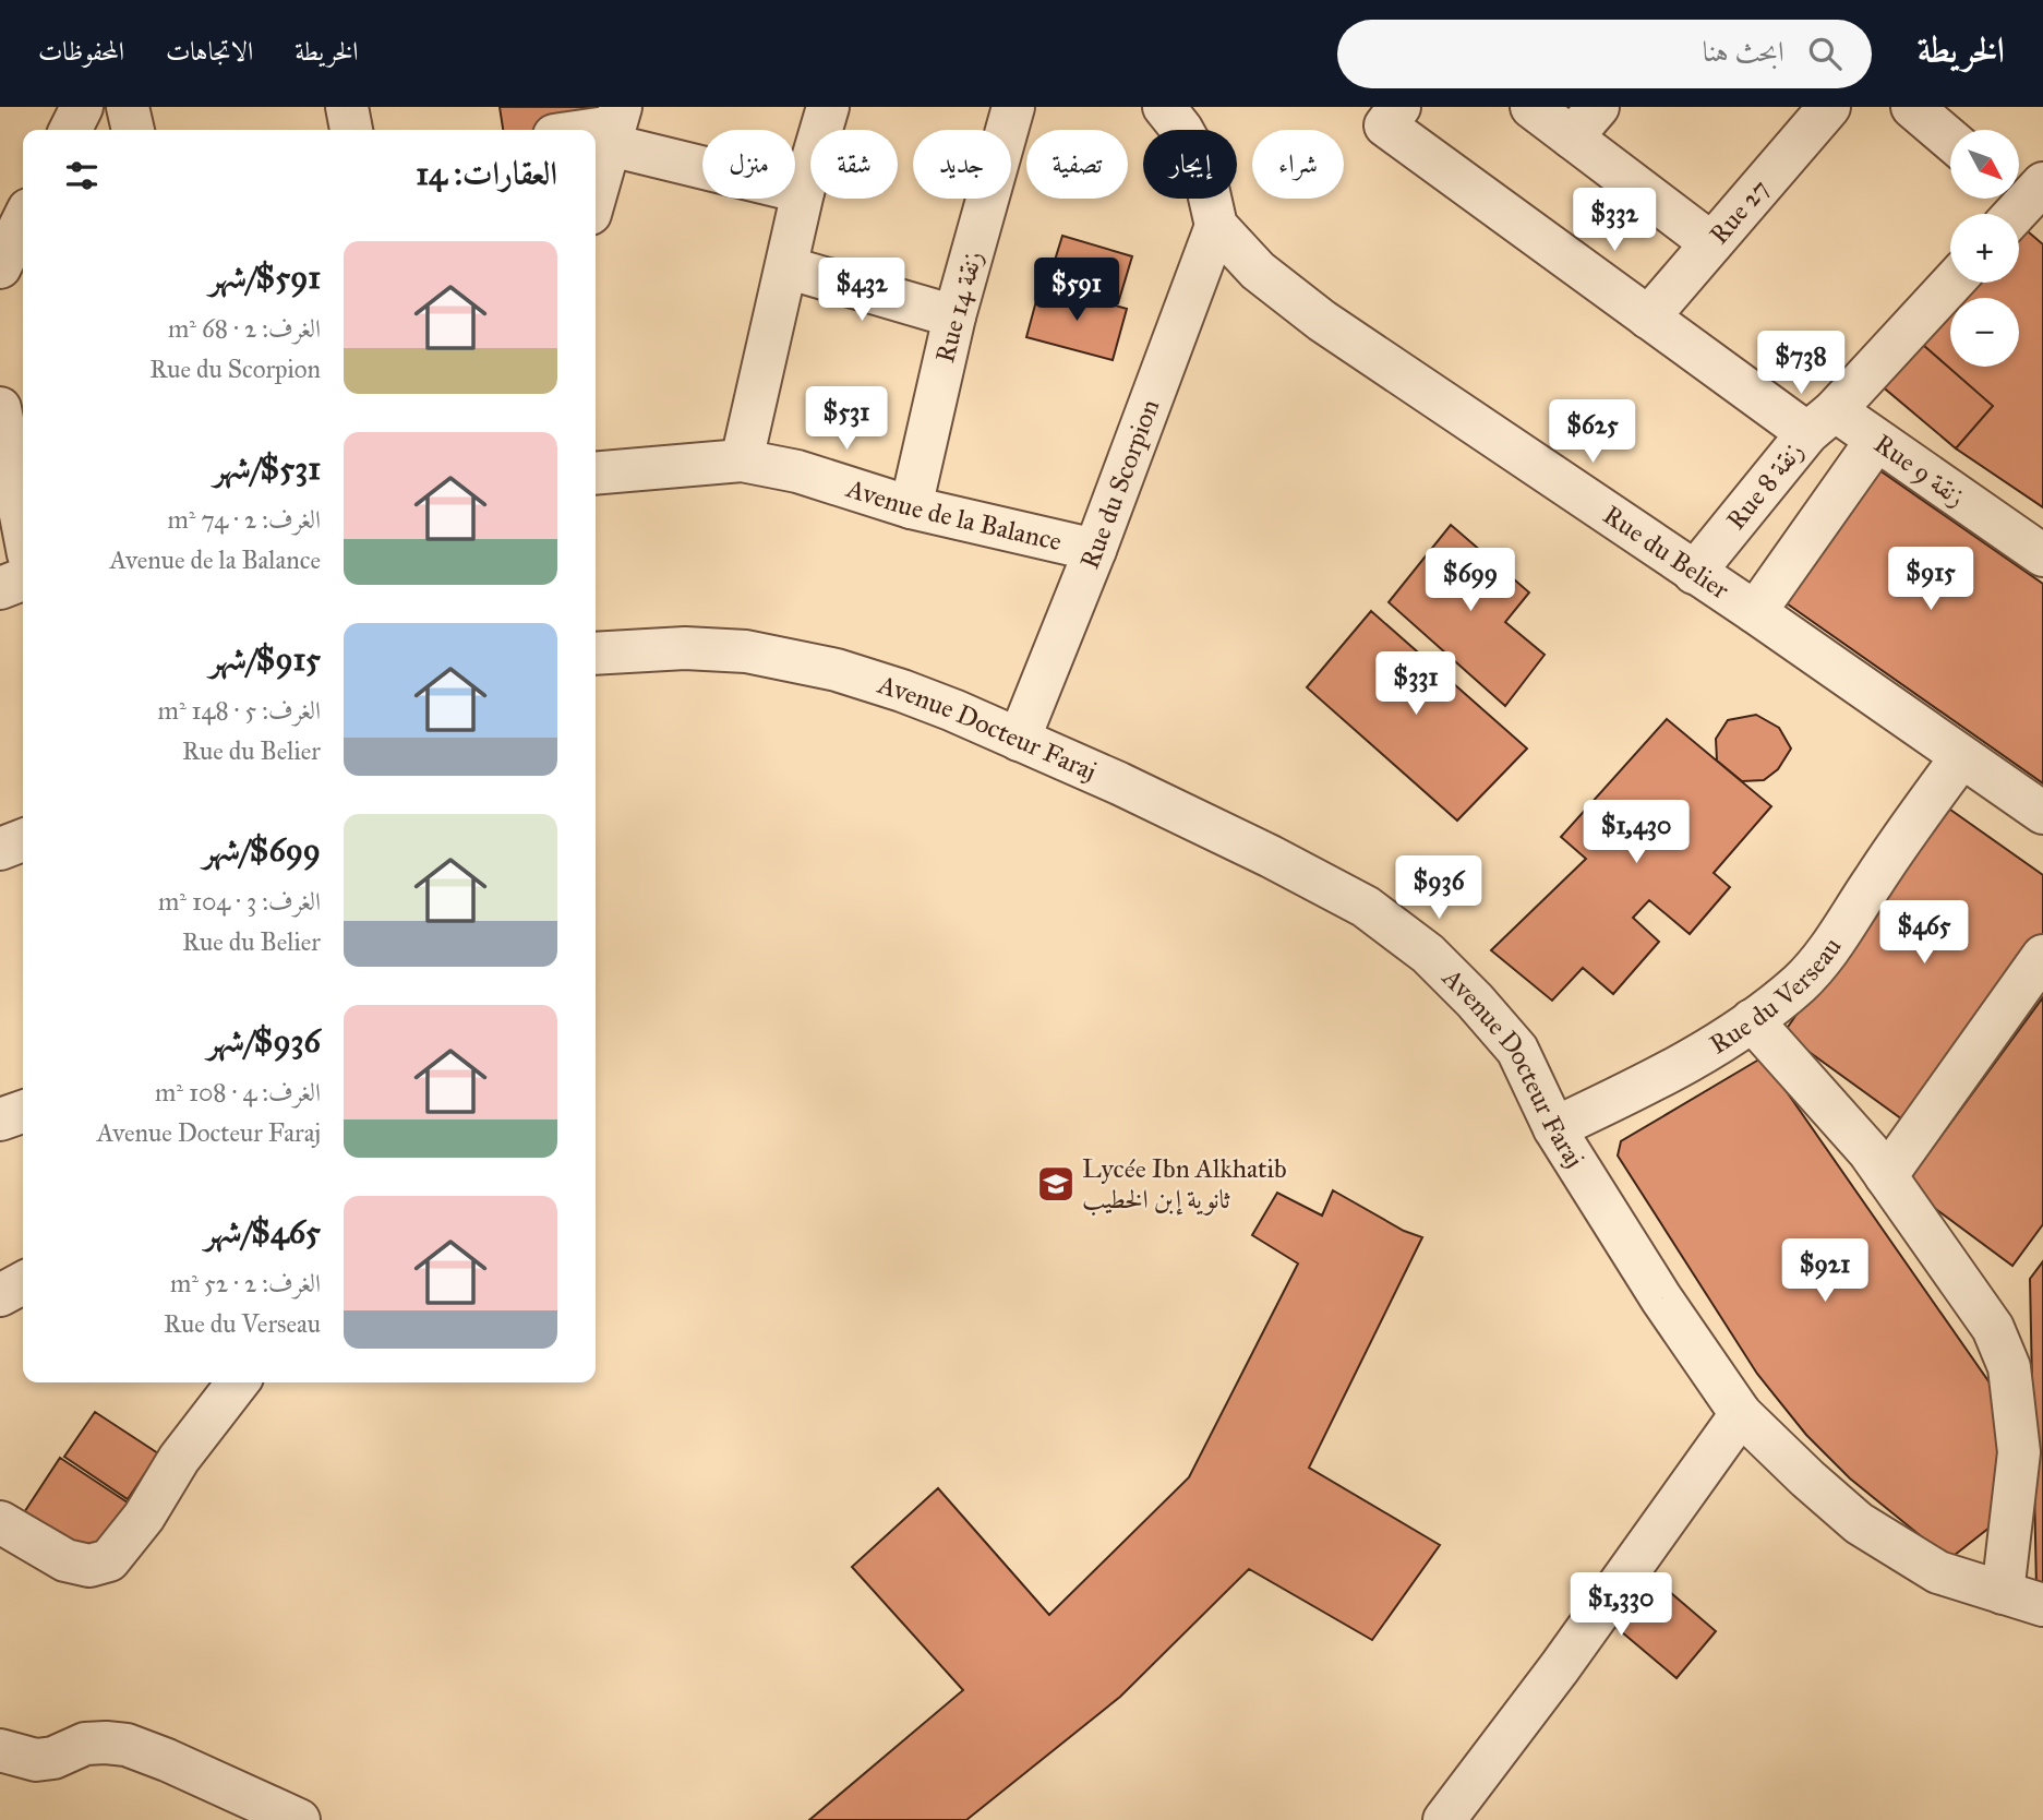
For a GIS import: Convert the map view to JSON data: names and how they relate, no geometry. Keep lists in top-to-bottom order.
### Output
{
  "streets": {
    "street": [
      "Rue 27",
      "Rue 14 زنقة",
      "Rue 9 زنقة",
      "Rue du Scorpion",
      "Rue 8 زنقة",
      "Avenue de la Balance",
      "Rue du Belier",
      "Avenue Docteur Faraj",
      "Rue du Verseau"
    ]
  },
  "crossings": [
    ["Rue 27", "Rue 9 زنقة"],
    ["Rue 14 زنقة", "Avenue de la Balance"],
    ["Rue 9 زنقة", "Rue 8 زنقة"],
    ["Rue du Scorpion", "Avenue de la Balance"],
    ["Rue du Scorpion", "Rue du Belier"],
    ["Rue du Scorpion", "Avenue Docteur Faraj"],
    ["Rue 8 زنقة", "Rue du Belier"],
    ["Rue du Belier", "Rue du Verseau"],
    ["Avenue Docteur Faraj", "Rue du Verseau"]
  ],
  "places": {
    "school or university": ["Lycée Ibn Alkhatib ثانوية إبن الخطيب"]
  },
  "north": "bottom right",
  "page": {
    "header": "الخريطة",
    "search": "ابحث هنا",
    "nav": ["الخريطة", "الاتجاهات", "المحفوظات"],
    "map_buttons": ["+", "−"],
    "chip": [
      "شراء",
      "إيجار",
      "تصفية",
      "جديد",
      "شقة",
      "منزل"
    ],
    "heading": "العقارات: 14",
    "price": [
      "$332",
      "$432",
      "$591",
      "$738",
      "$531",
      "$625",
      "$915",
      "$699",
      "$331",
      "$1,430",
      "$936",
      "$465",
      "$921",
      "$1,330"
    ],
    "list": [
      {
        "name": "$591/شهر",
        "note": "الغرف: 2 · 68 m² · Rue du Scorpion"
      },
      {
        "name": "$531/شهر",
        "note": "الغرف: 2 · 74 m² · Avenue de la Balance"
      },
      {
        "name": "$915/شهر",
        "note": "الغرف: 5 · 148 m² · Rue du Belier"
      },
      {
        "name": "$699/شهر",
        "note": "الغرف: 3 · 104 m² · Rue du Belier"
      },
      {
        "name": "$936/شهر",
        "note": "الغرف: 4 · 108 m² · Avenue Docteur Faraj"
      },
      {
        "name": "$465/شهر",
        "note": "الغرف: 2 · 52 m² · Rue du Verseau"
      }
    ]
  }
}
